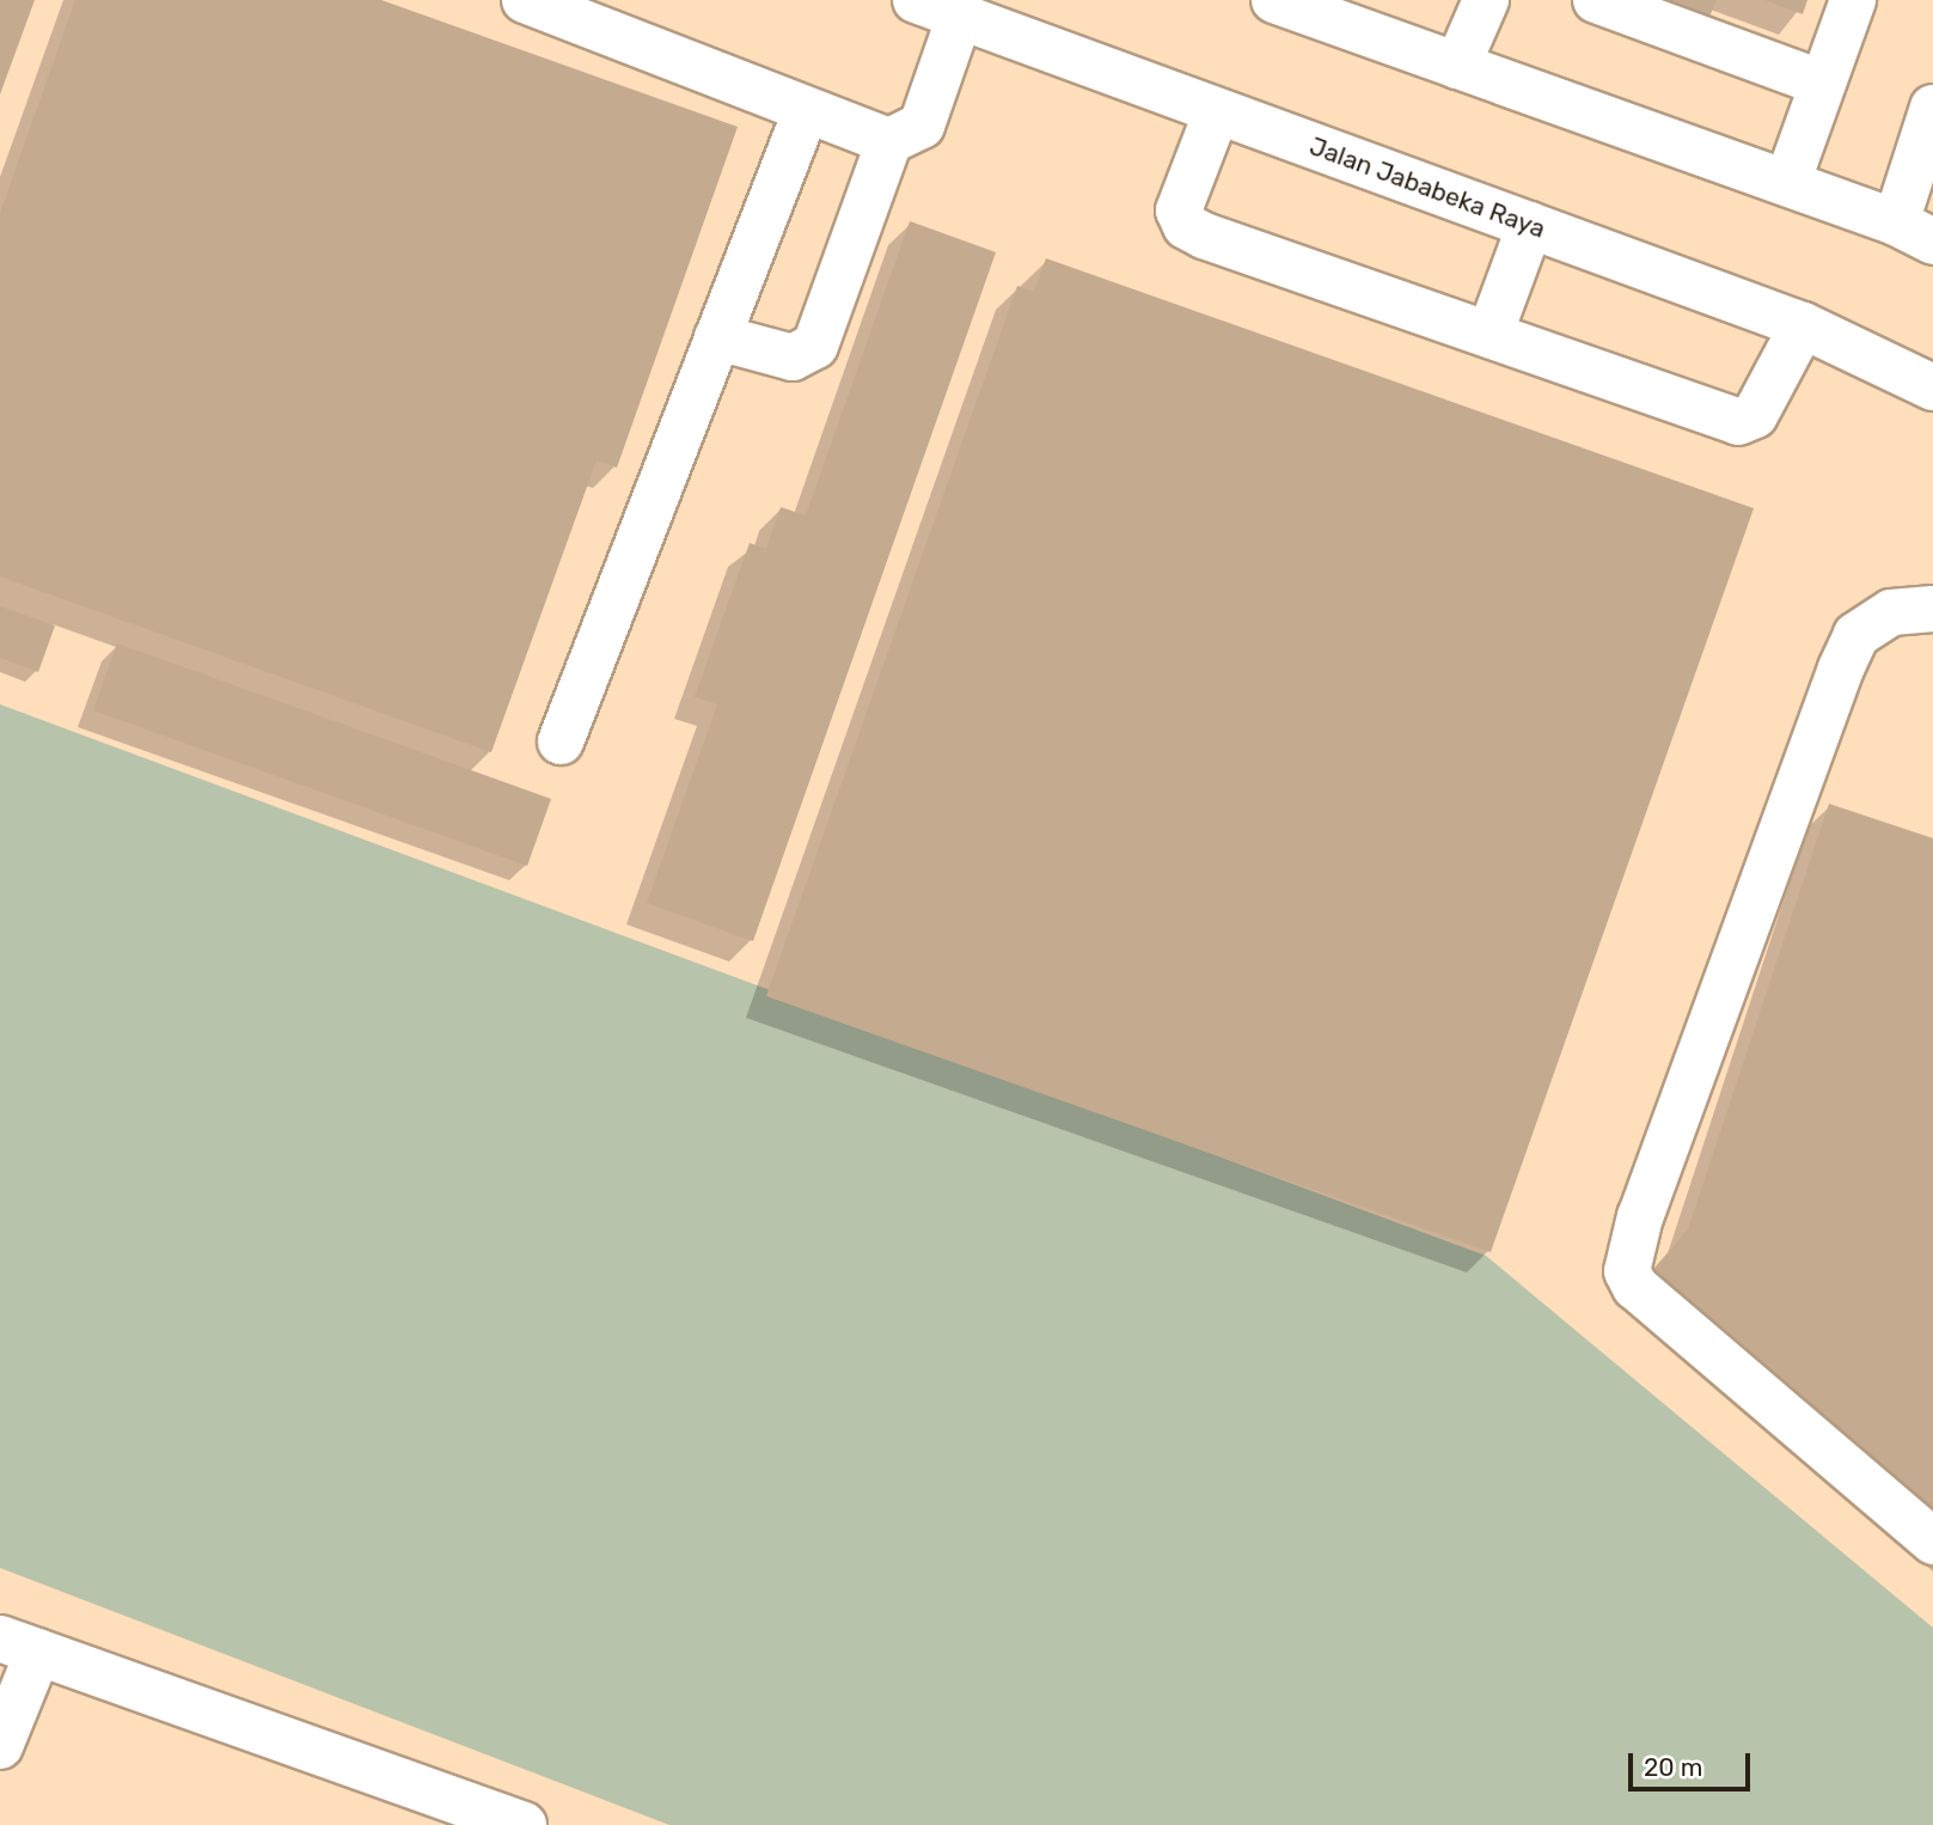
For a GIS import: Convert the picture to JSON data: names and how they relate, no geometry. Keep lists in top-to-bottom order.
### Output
{
  "streets": {
    "main road": ["Jalan Jababeka Raya"]
  },
  "scale_bar": "20 m"
}
